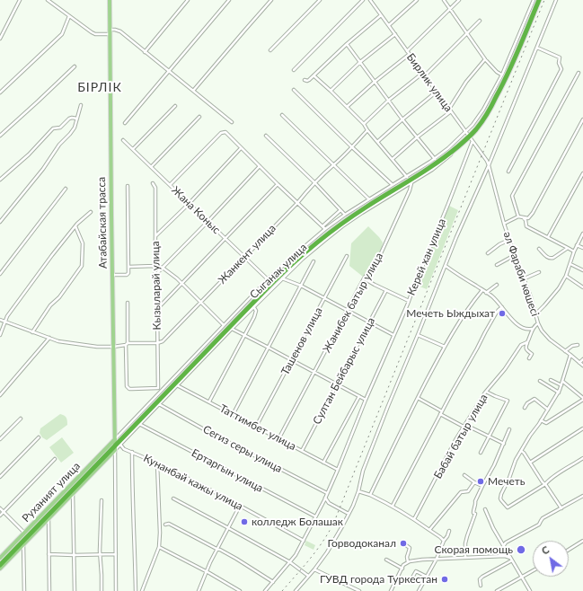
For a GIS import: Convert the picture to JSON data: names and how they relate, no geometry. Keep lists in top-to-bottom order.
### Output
{
  "streets": {
    "main road": ["Атабайская трасса", "Руханият улица"],
    "street": [
      "Бирлик улица",
      "Жана Коныс",
      "Жанкент улица",
      "Керей хан улица",
      "Сыганак улица",
      "әл Фараби көшесі",
      "Кызыларай улица",
      "Жанибек батыр улица",
      "Ташенов улица",
      "Султан Бейбарыс улица",
      "Таттимбет улица",
      "Бабай батыр улица",
      "Сегиз серы улица",
      "Ертаргын улица",
      "Кунанбай кажы улица"
    ]
  },
  "crossings": [
    ["Бирлик улица", "Керей хан улица"],
    ["Бирлик улица", "Сыганак улица"],
    ["Бирлик улица", "әл Фараби көшесі"],
    ["Жана Коныс", "Жанкент улица"],
    ["Жана Коныс", "Сыганак улица"],
    ["Атабайская трасса", "Сыганак улица"],
    ["Атабайская трасса", "Кунанбай кажы улица"],
    ["Атабайская трасса", "Руханият улица"],
    ["Жанкент улица", "Кызыларай улица"],
    ["Керей хан улица", "Таттимбет улица"],
    ["Керей хан улица", "Сегиз серы улица"],
    ["Керей хан улица", "Ертаргын улица"],
    ["Керей хан улица", "Кунанбай кажы улица"],
    ["Сыганак улица", "Кунанбай кажы улица"],
    ["Сыганак улица", "Руханият улица"],
    ["әл Фараби көшесі", "Бабай батыр улица"],
    ["Жанибек батыр улица", "Таттимбет улица"],
    ["Ташенов улица", "Таттимбет улица"],
    ["Султан Бейбарыс улица", "Таттимбет улица"],
    ["Кунанбай кажы улица", "Руханият улица"]
  ],
  "districts": ["БІРЛІК"],
  "places": [
    "Мечеть Ыждыхат",
    "Мечеть",
    "колледж Болашак",
    "Горводоканал",
    "Скорая помощь",
    "ГУВД города Туркестан"
  ],
  "north": "top left"
}
